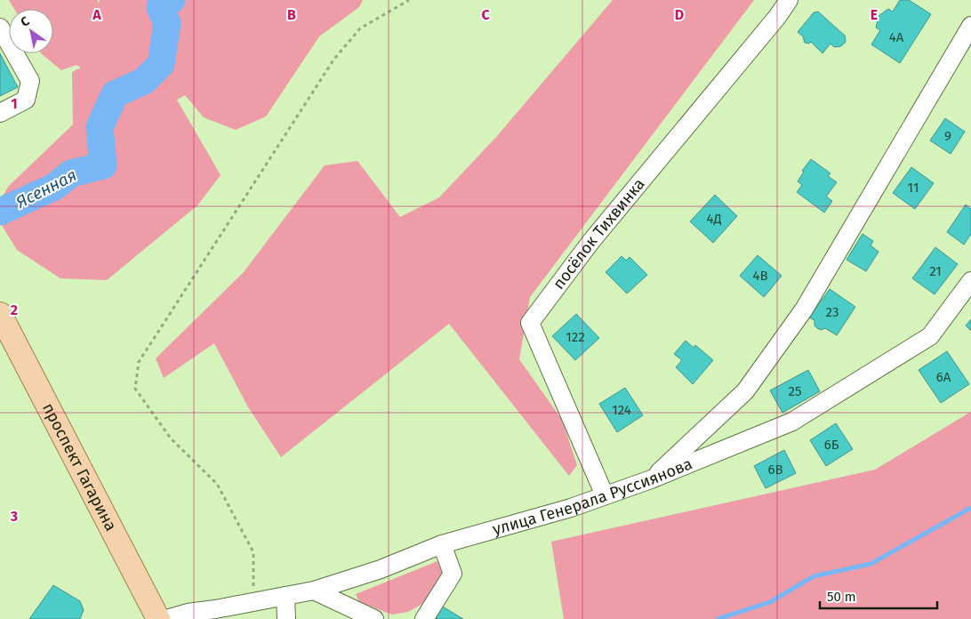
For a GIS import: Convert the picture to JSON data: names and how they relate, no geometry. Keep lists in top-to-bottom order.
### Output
{
  "streets": {
    "main road": ["проспект Гагарина"],
    "lane": ["посёлок Тихвинка", "улица Генерала Руссиянова"]
  },
  "crossings": [
    ["посёлок Тихвинка", "улица Генерала Руссиянова"]
  ],
  "water": ["Ясенная"],
  "house_numbers": [
    "4А",
    "9",
    "11",
    "4Д",
    "21",
    "4В",
    "23",
    "122",
    "6А",
    "25",
    "124",
    "6Б",
    "6В"
  ],
  "scale_bar": "50 m",
  "north": "top left",
  "grid": {
    "columns": [
      "A",
      "B",
      "C",
      "D",
      "E"
    ],
    "rows": ["1", "2", "3"]
  }
}
